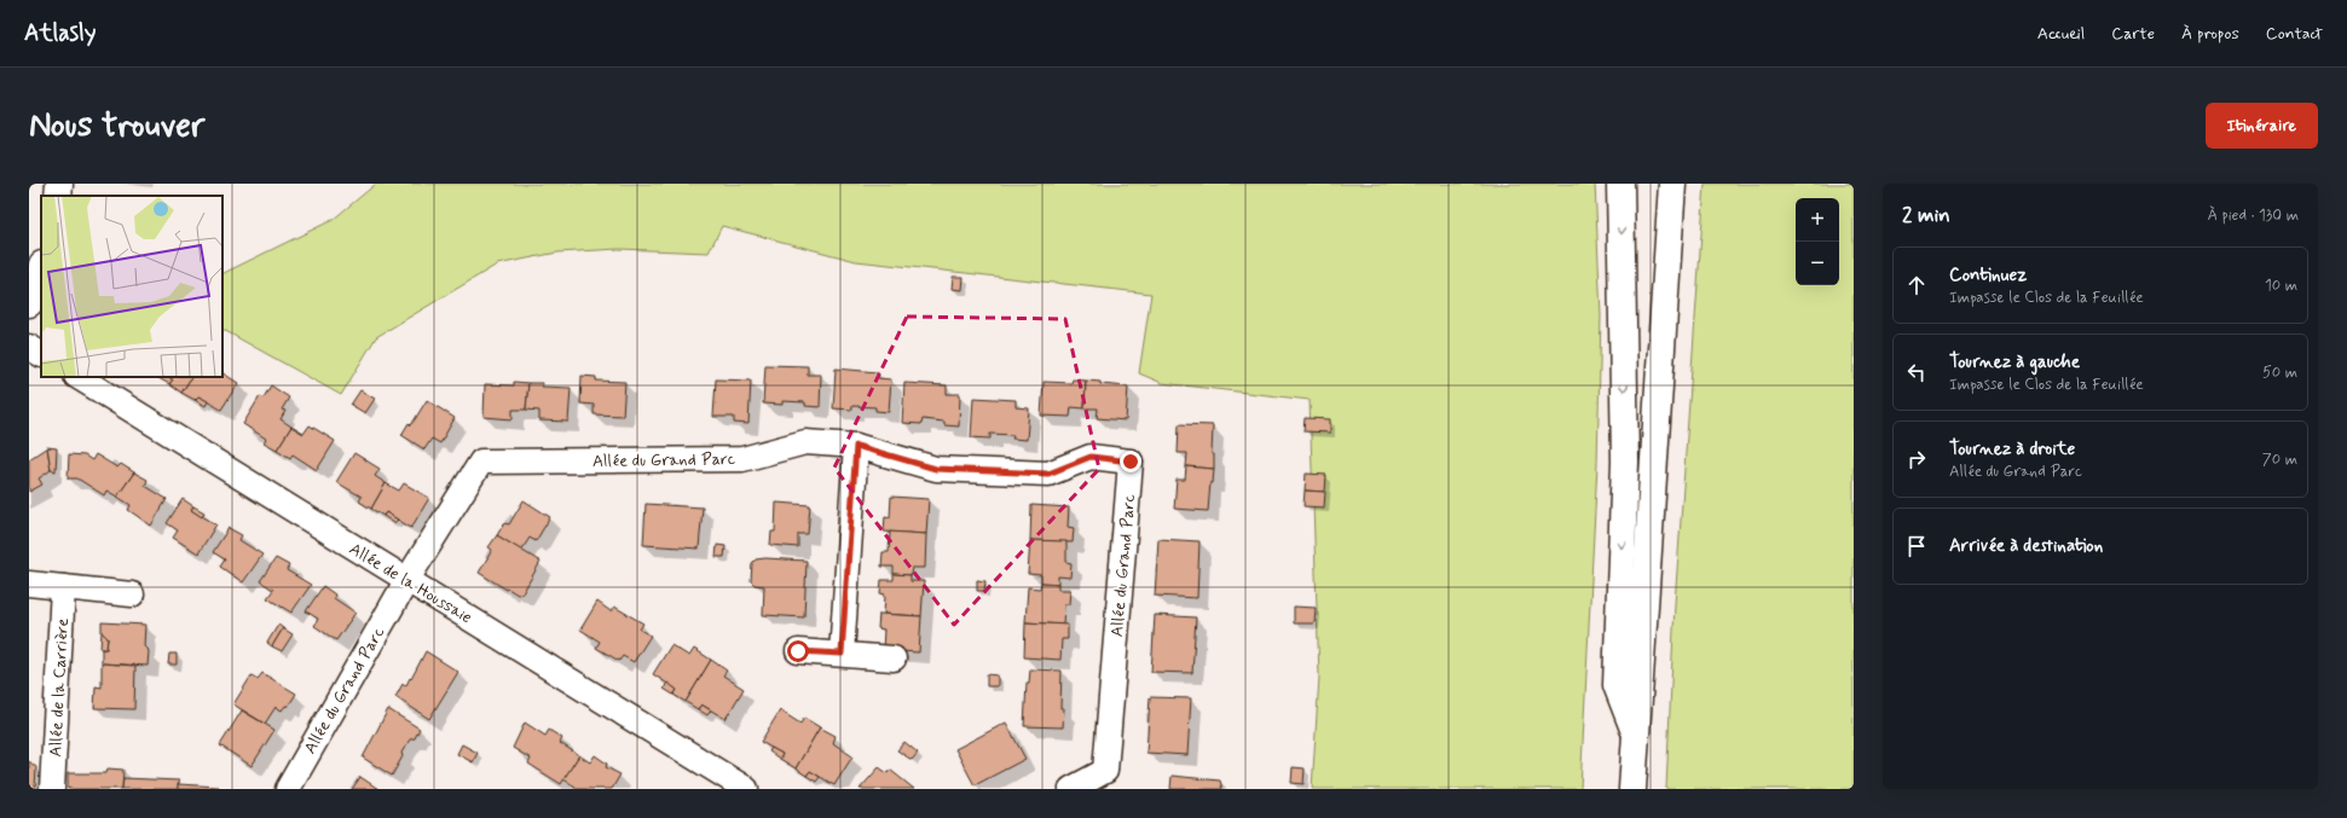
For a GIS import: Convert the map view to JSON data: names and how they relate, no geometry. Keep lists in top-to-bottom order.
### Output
{
  "streets": {
    "street": ["Allée du Grand Parc", "Allée de la Houssaie", "Allée de la Carrière"]
  },
  "crossings": [
    ["Allée du Grand Parc", "Allée de la Houssaie"]
  ],
  "page": {
    "header": "Atlasly",
    "nav": [
      "Accueil",
      "Carte",
      "À propos",
      "Contact"
    ],
    "buttons": "Itinéraire",
    "title": "Nous trouver",
    "heading": ["2 min", "À pied · 130 m"],
    "map_buttons": ["+", "−"],
    "list": [
      ["Continuez", "Impasse le Clos de la Feuillée", "10 m"],
      ["Tournez à gauche", "Impasse le Clos de la Feuillée", "50 m"],
      ["Tournez à droite", "Allée du Grand Parc", "70 m"],
      "Arrivée à destination"
    ]
  }
}
